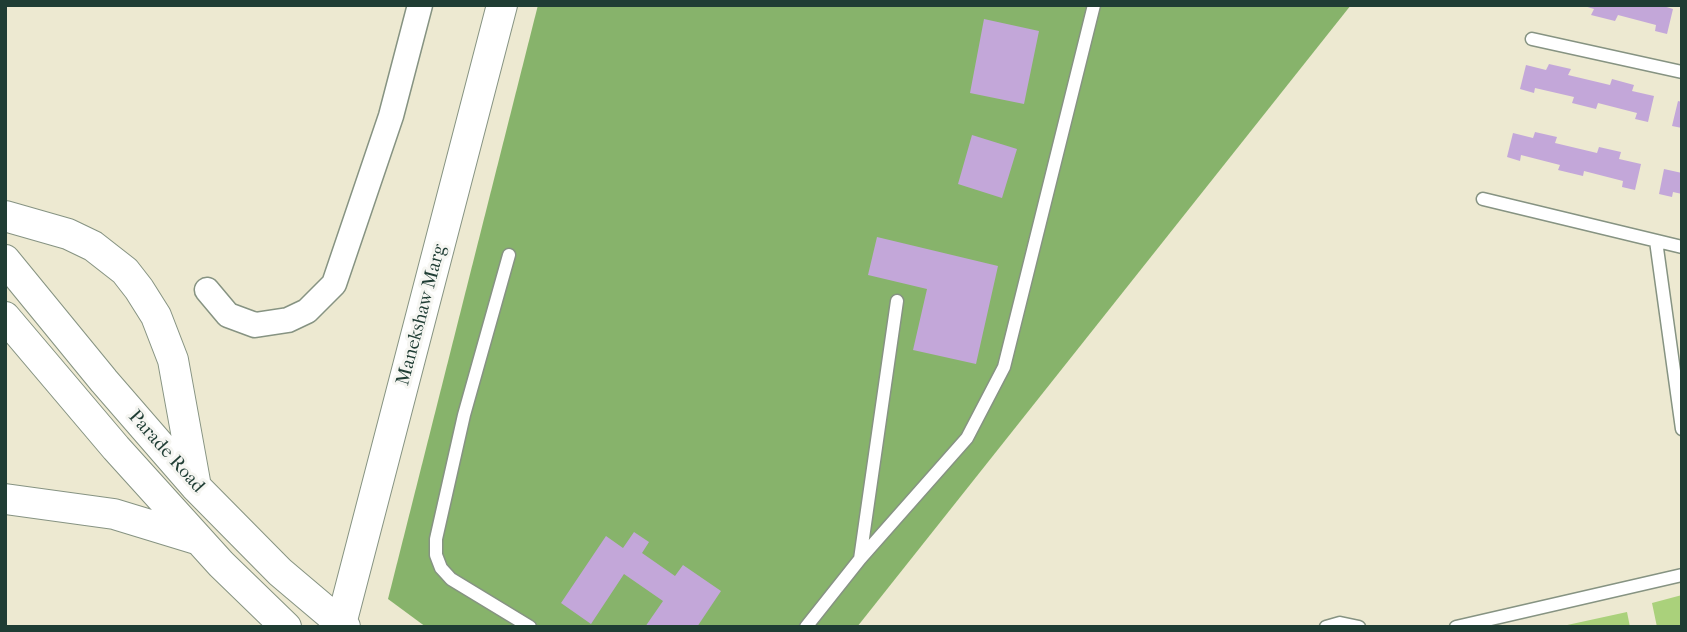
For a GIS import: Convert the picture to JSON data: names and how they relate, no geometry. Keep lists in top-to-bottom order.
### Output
{
  "streets": {
    "street": ["Manekshaw Marg", "Parade Road"]
  },
  "crossings": [
    ["Manekshaw Marg", "Parade Road"]
  ]
}
